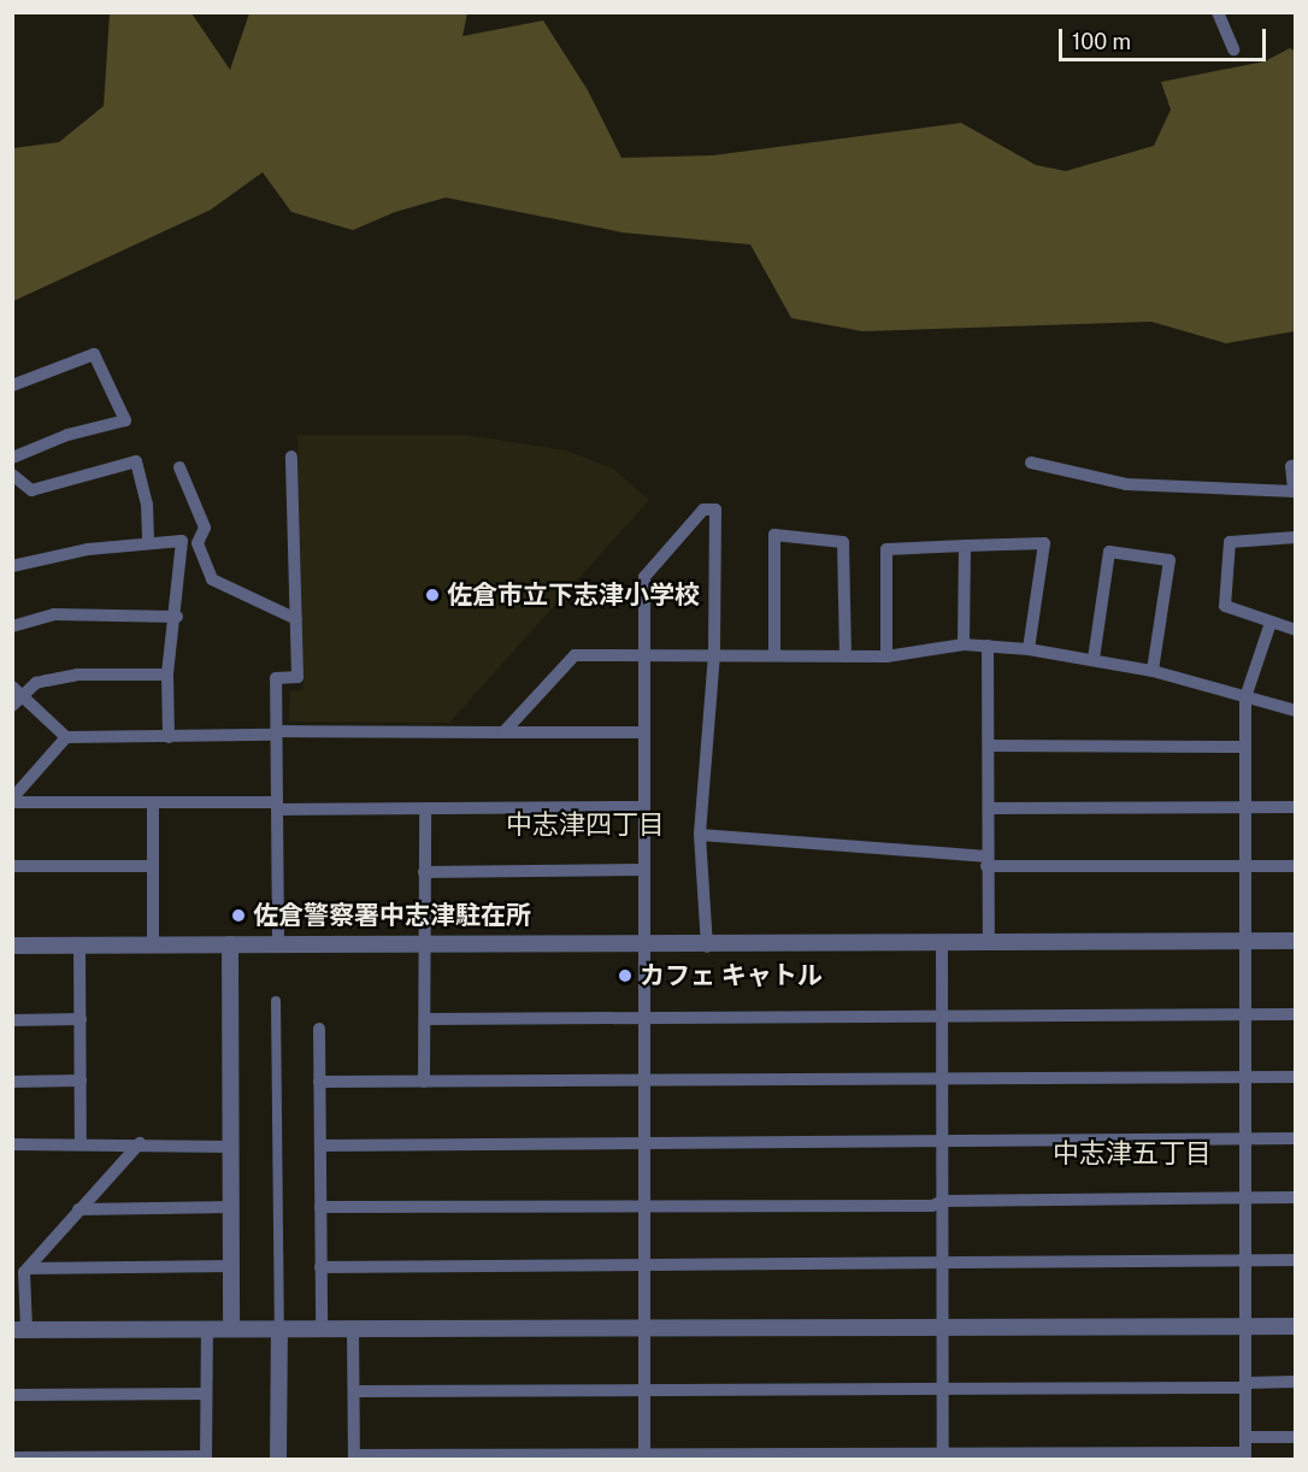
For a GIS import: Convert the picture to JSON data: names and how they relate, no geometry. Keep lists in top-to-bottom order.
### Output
{
  "districts": ["中志津四丁目", "中志津五丁目"],
  "places": ["佐倉市立下志津小学校", "佐倉警察署中志津駐在所", "カフェ キャトル"],
  "scale_bar": "100 m"
}
